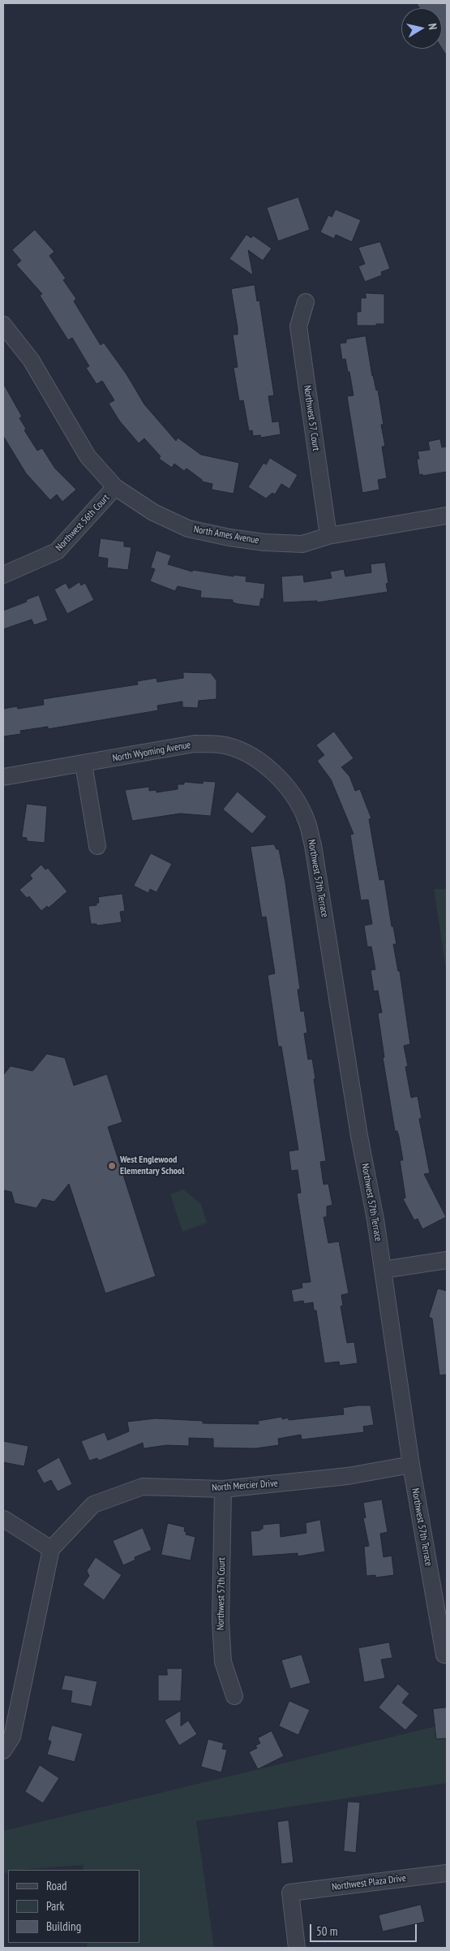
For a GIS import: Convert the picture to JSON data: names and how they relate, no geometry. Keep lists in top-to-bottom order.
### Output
{
  "streets": {
    "street": [
      "Northwest 57 Court",
      "Northwest 56th Court",
      "North Ames Avenue",
      "North Wyoming Avenue",
      "Northwest 57th Terrace",
      "North Mercier Drive",
      "Northwest 57th Court",
      "Northwest Plaza Drive"
    ]
  },
  "crossings": [
    ["Northwest 57 Court", "North Ames Avenue"],
    ["Northwest 56th Court", "North Ames Avenue"],
    ["North Wyoming Avenue", "Northwest 57th Terrace"],
    ["Northwest 57th Terrace", "North Mercier Drive"],
    ["North Mercier Drive", "Northwest 57th Court"]
  ],
  "places": ["West Englewood Elementary School"],
  "legend": ["Road", "Park", "Building"],
  "scale_bar": "50 m",
  "north": "right"
}
